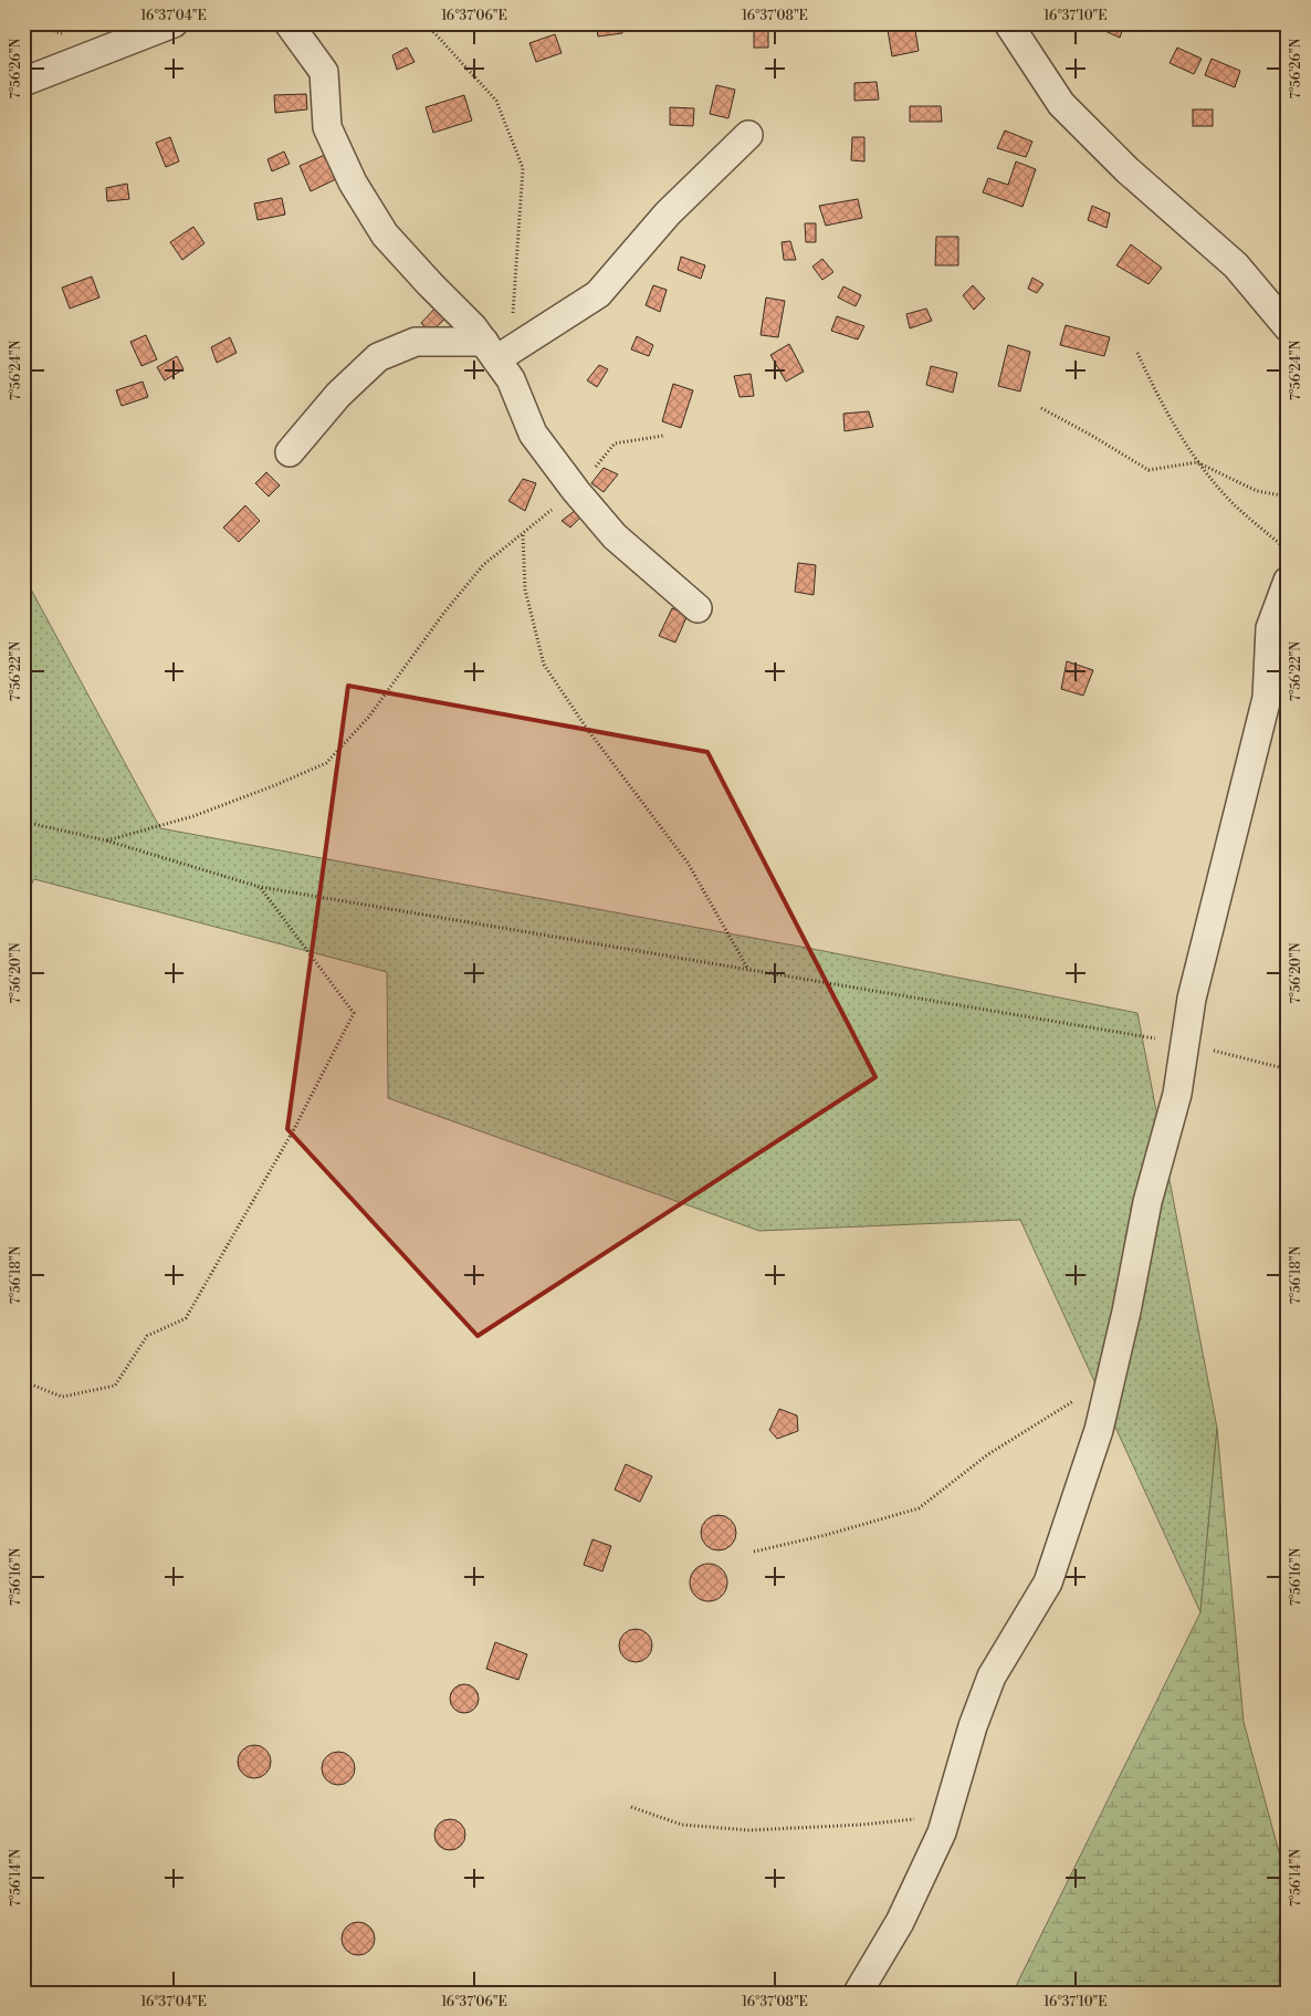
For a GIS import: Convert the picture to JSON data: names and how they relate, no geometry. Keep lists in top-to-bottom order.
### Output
{
  "coordinates": [
    "16°37'04\"E",
    "16°37'06\"E",
    "16°37'08\"E",
    "16°37'10\"E",
    "7°56'26\"N",
    "7°56'24\"N",
    "7°56'22\"N",
    "7°56'20\"N",
    "7°56'18\"N",
    "7°56'16\"N",
    "7°56'14\"N"
  ]
}
